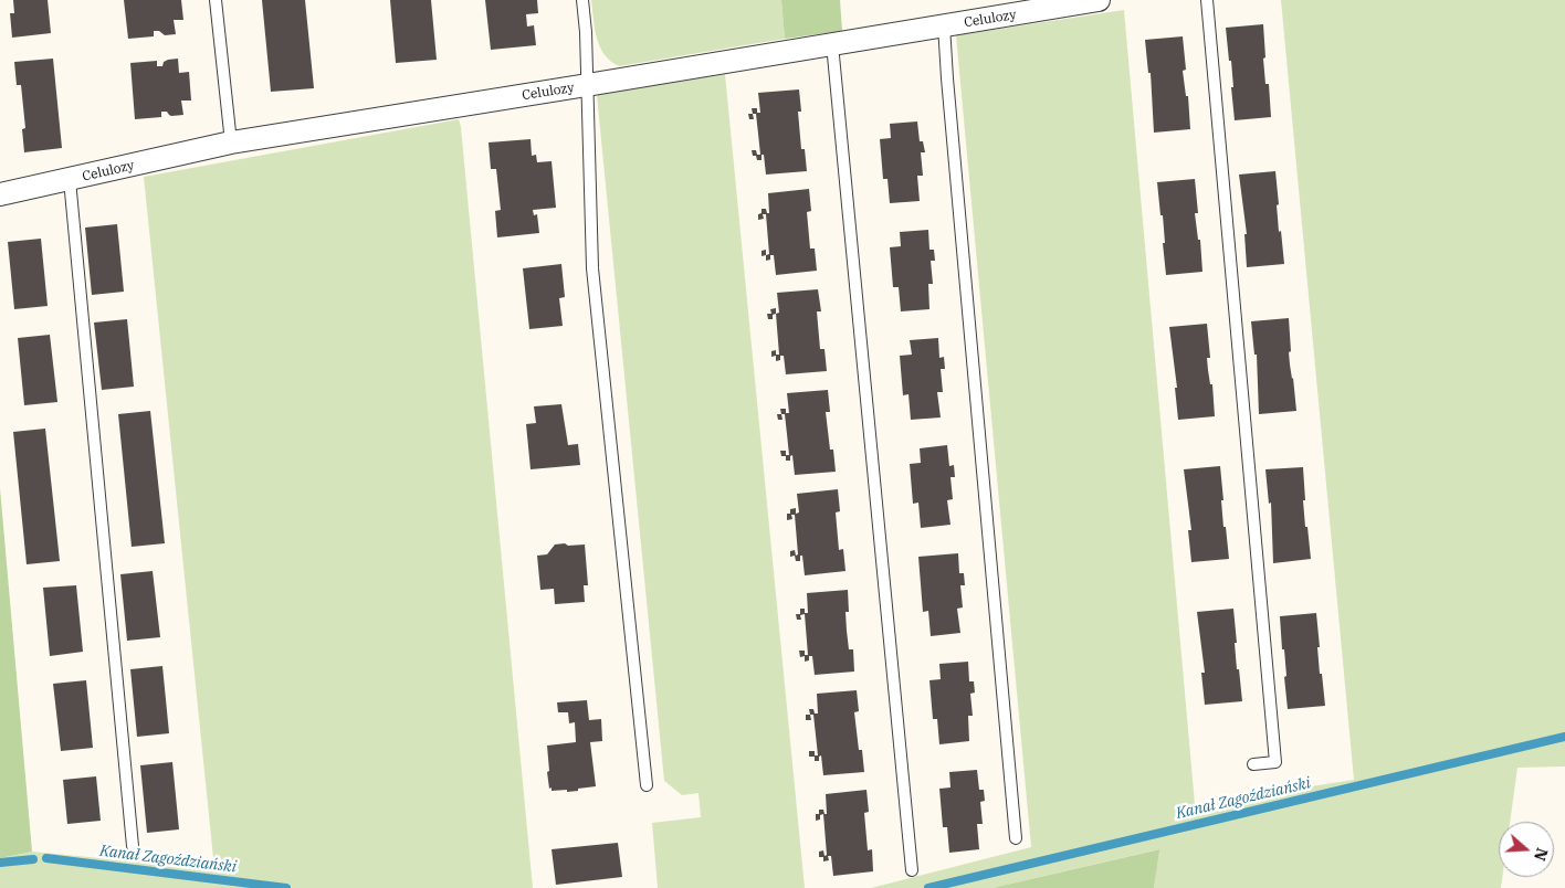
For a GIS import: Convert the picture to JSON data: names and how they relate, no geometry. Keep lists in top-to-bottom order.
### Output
{
  "streets": {
    "street": ["Celulozy"]
  },
  "water": ["Kanał Zagoździański"],
  "north": "right"
}
